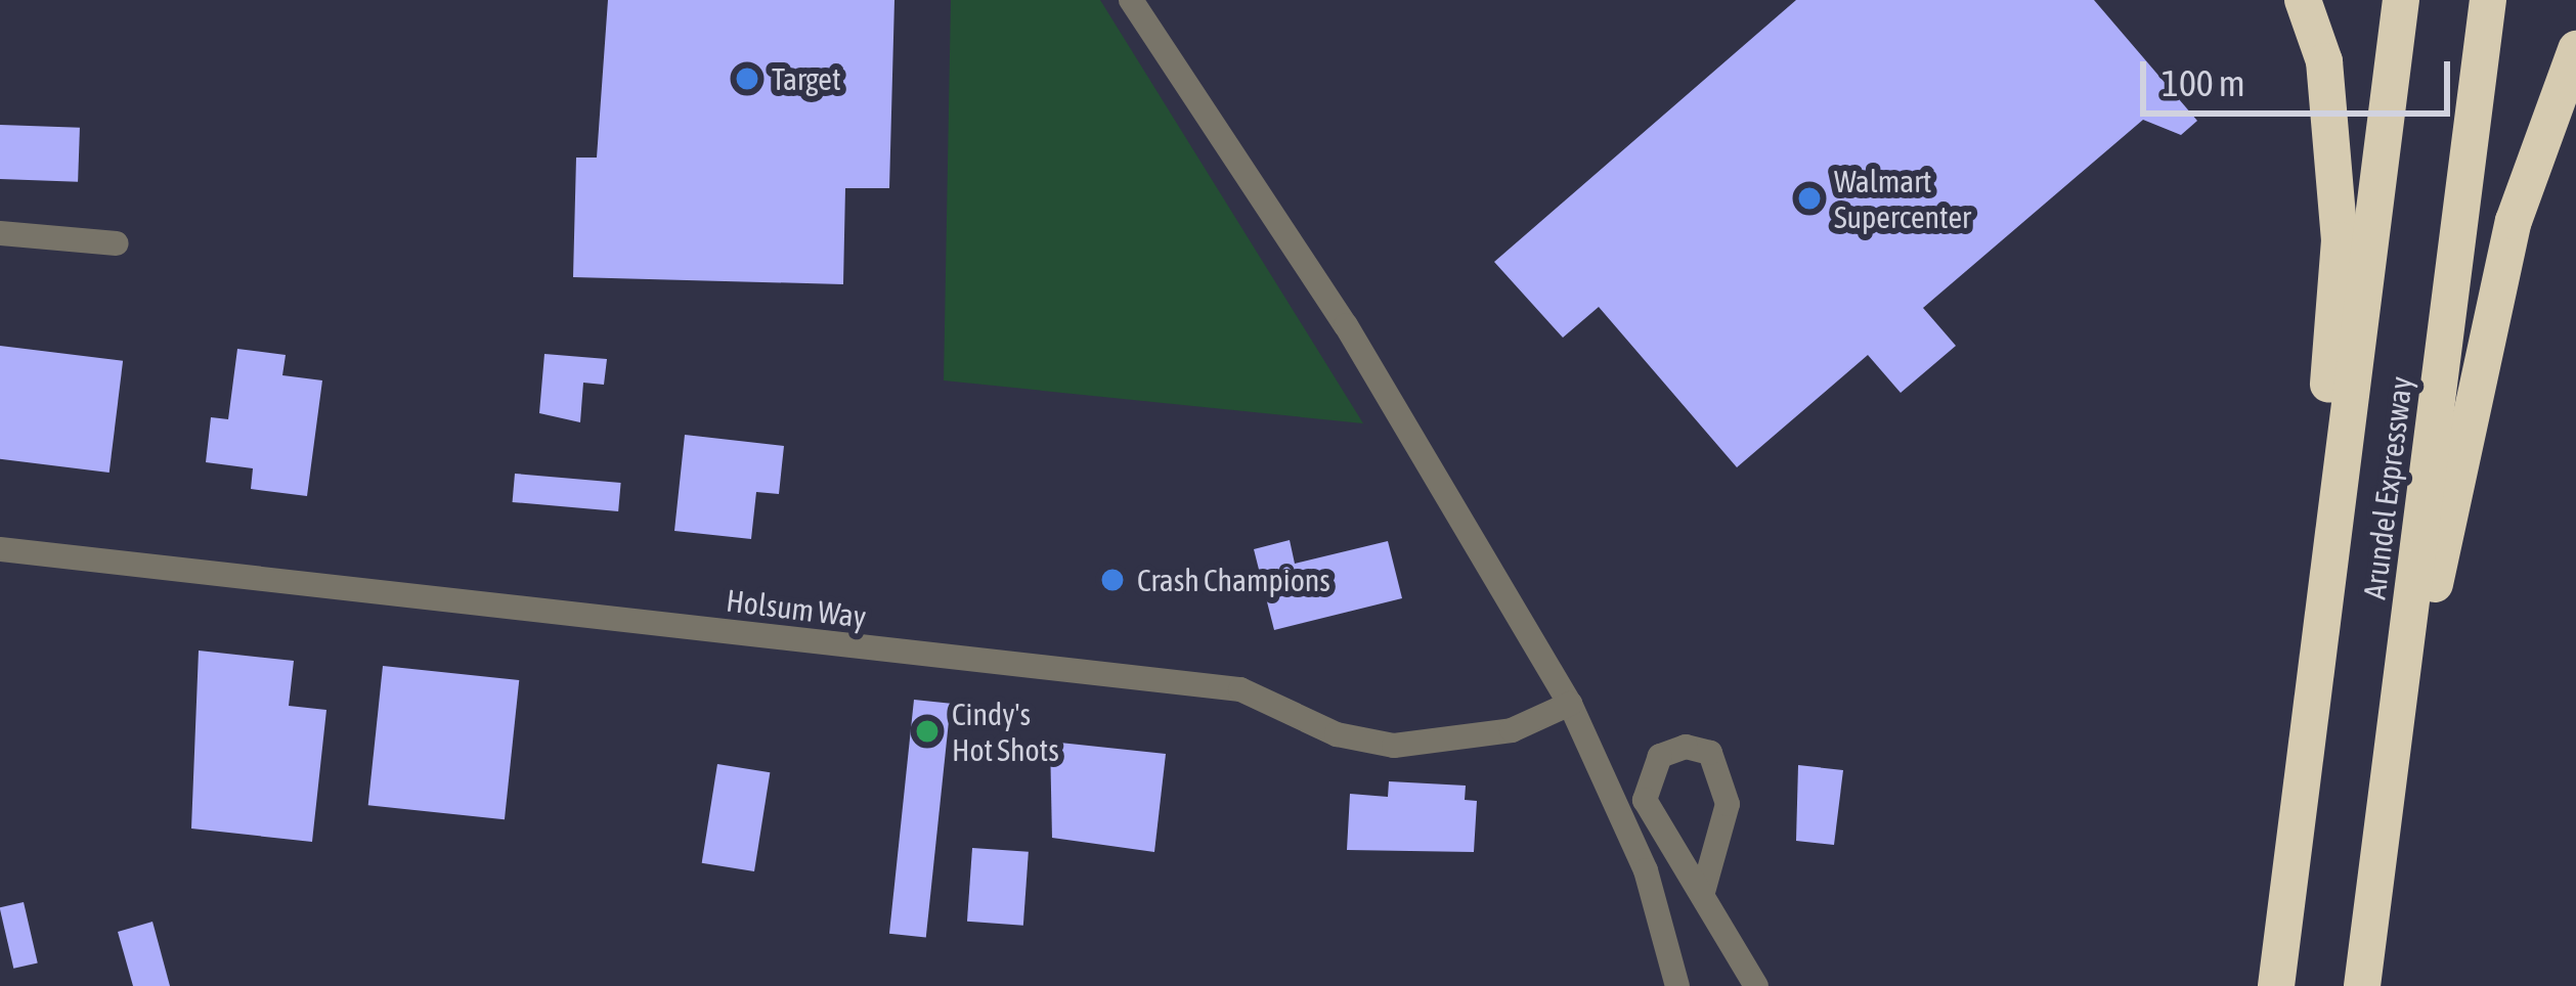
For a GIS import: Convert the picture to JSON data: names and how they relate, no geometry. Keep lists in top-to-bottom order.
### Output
{
  "streets": {
    "highway": ["Arundel Expressway"],
    "street": ["Holsum Way"]
  },
  "places": [
    "Target",
    "Walmart Supercenter",
    "Crash Champions",
    "Cindy's Hot Shots"
  ],
  "scale_bar": "100 m"
}
